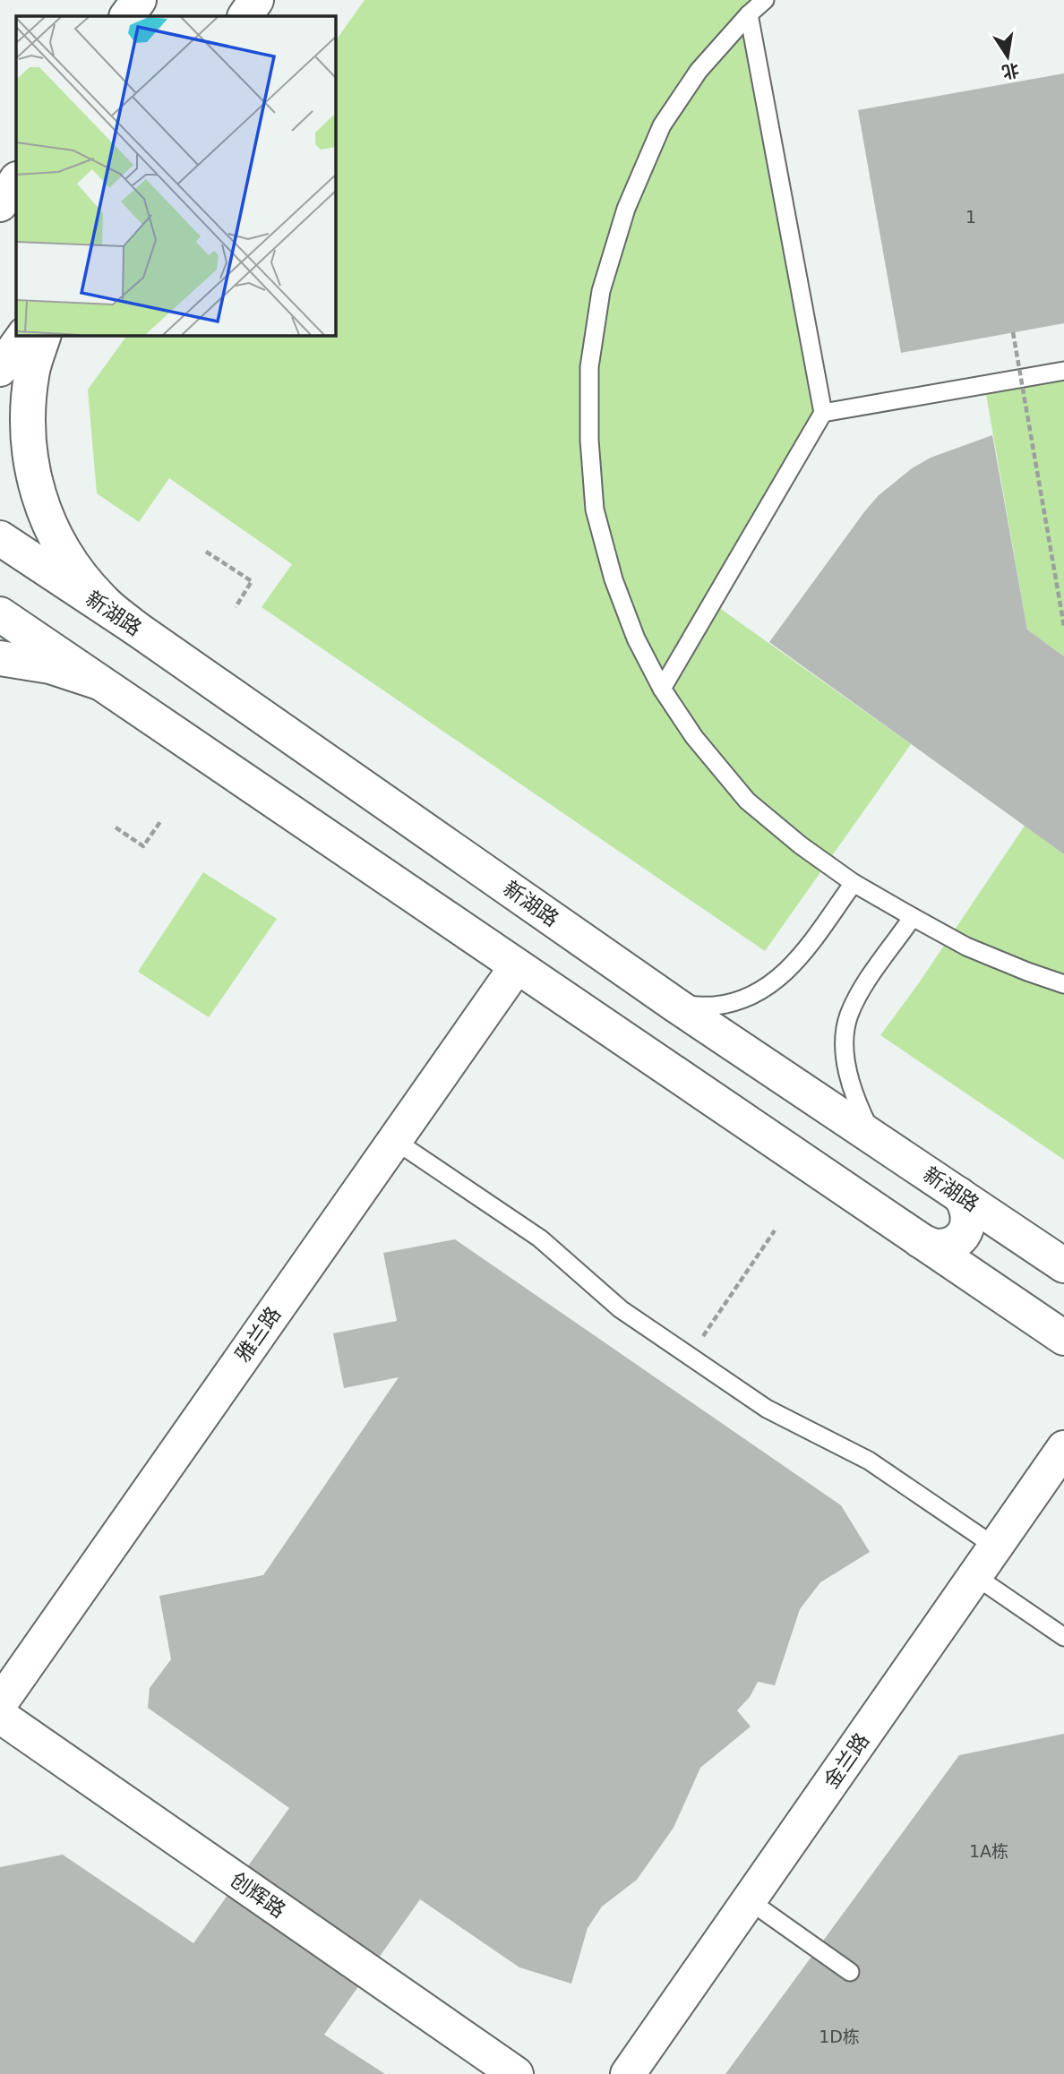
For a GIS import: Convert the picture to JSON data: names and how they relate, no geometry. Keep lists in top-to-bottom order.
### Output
{
  "streets": {
    "main road": [
      "新湖路",
      "雅兰路",
      "金兰路",
      "创辉路"
    ]
  },
  "house_numbers": ["1", "1A栋", "1D栋"],
  "north": "bottom"
}
